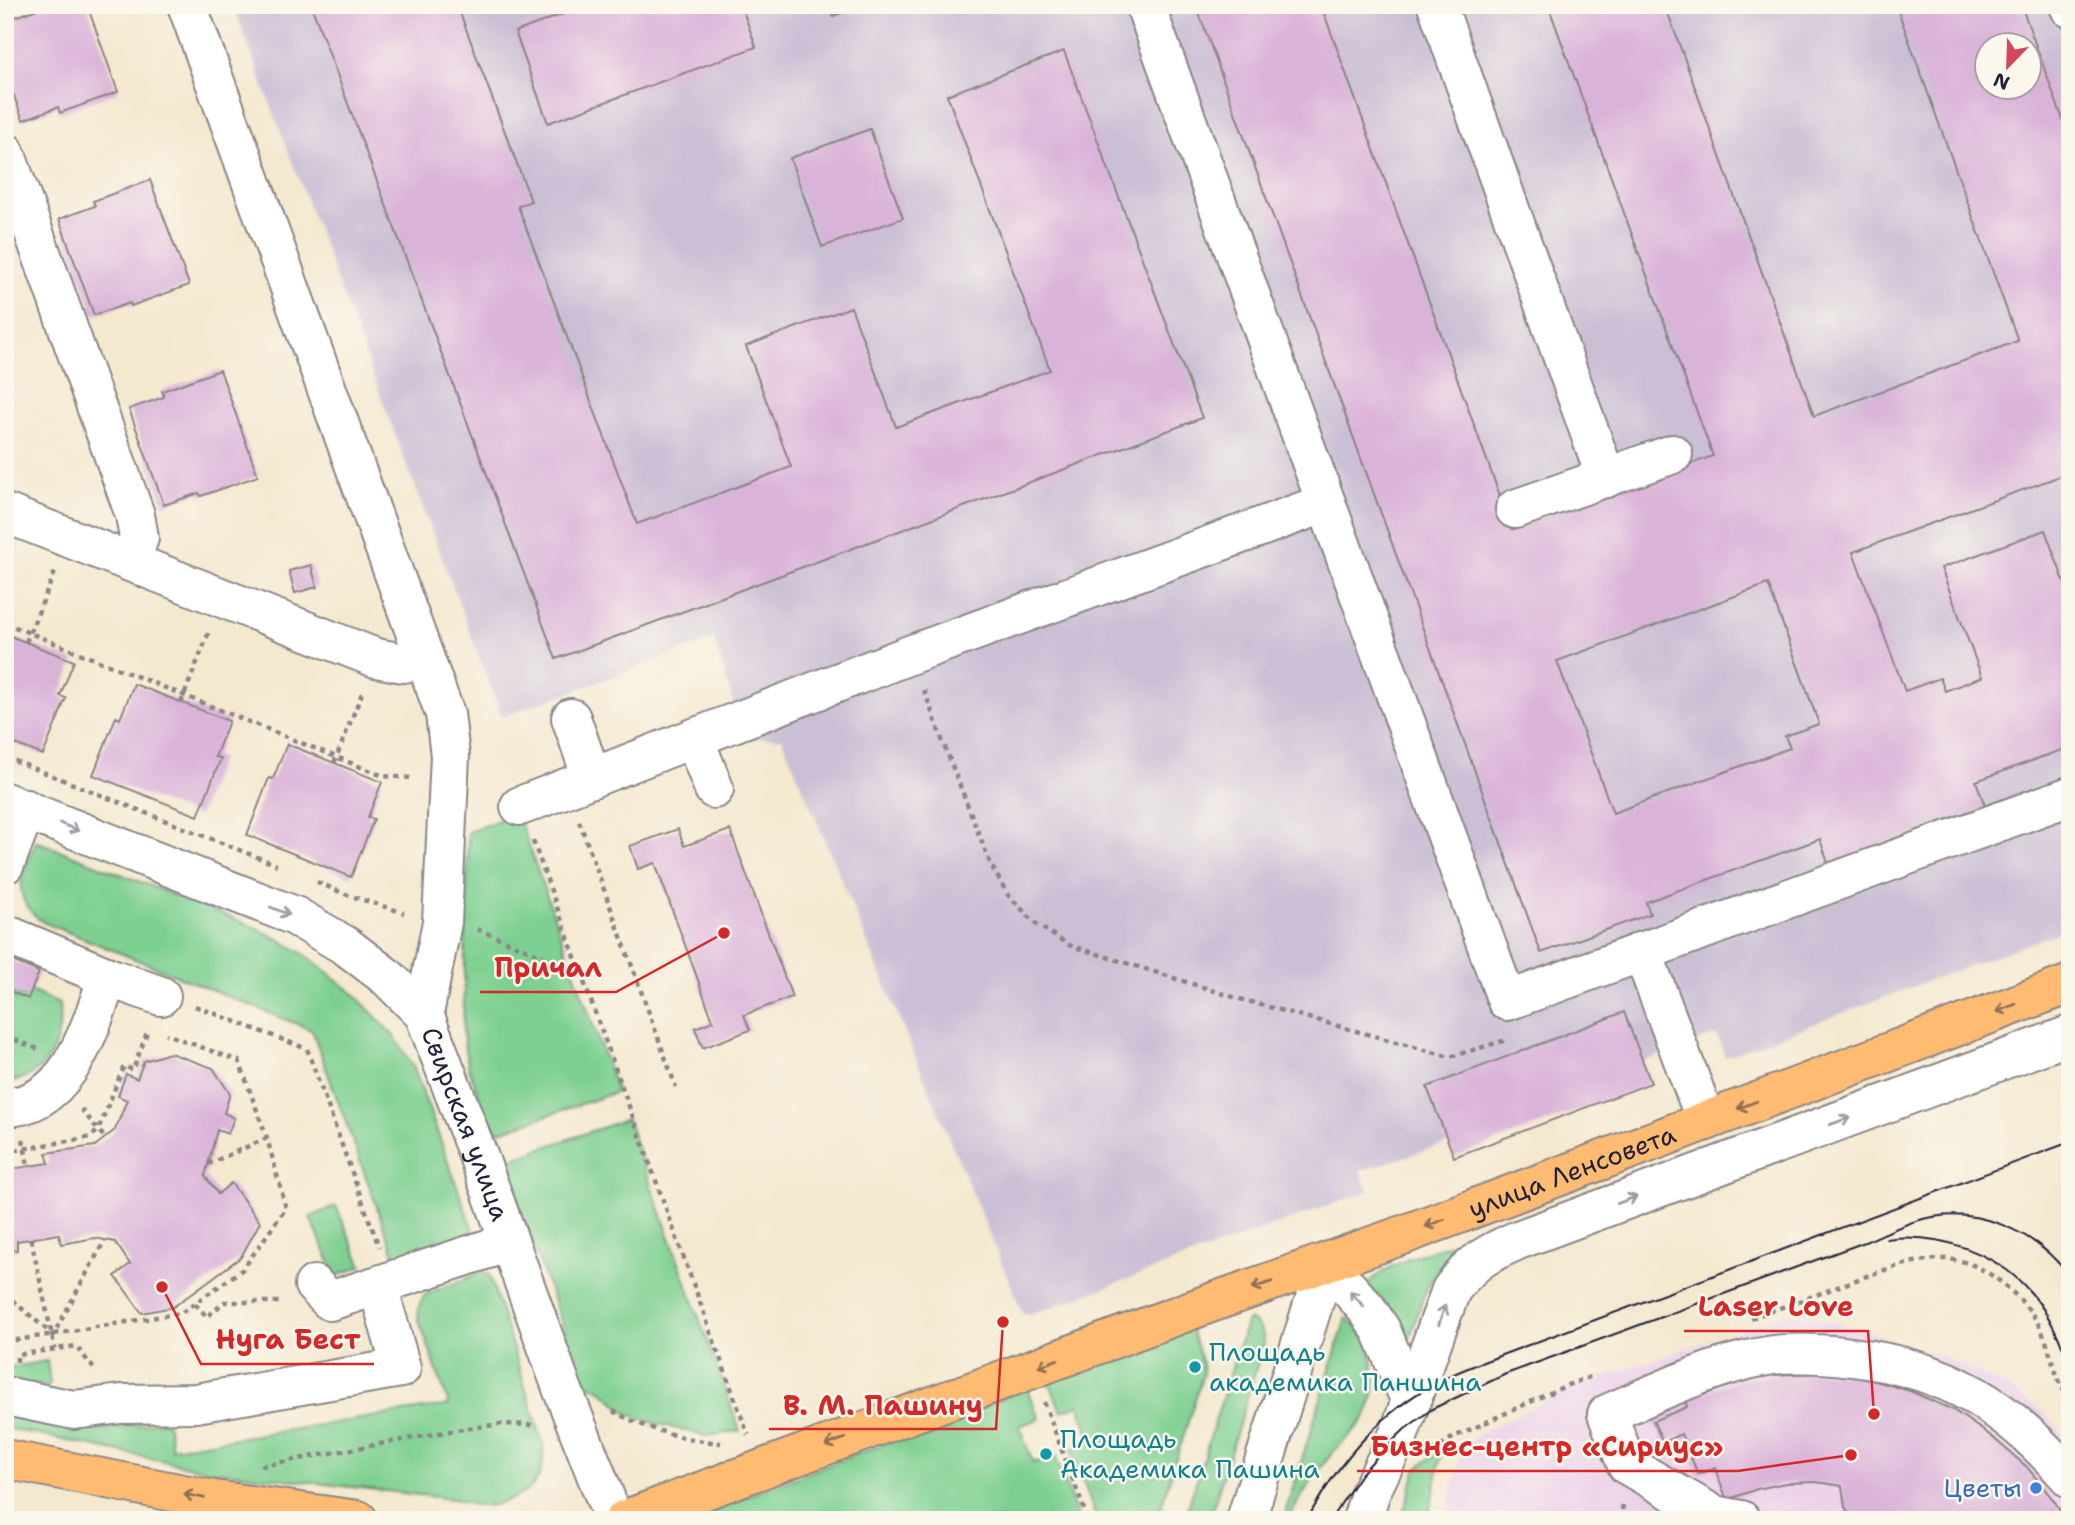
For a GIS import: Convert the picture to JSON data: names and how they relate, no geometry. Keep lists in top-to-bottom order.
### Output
{
  "streets": {
    "main road": ["улица Ленсовета"],
    "street": ["Свирская улица"]
  },
  "places": [
    "Причал",
    "Нуга Бест",
    "В. М. Пашину",
    "Площадь академика Паншина",
    "Laser Love",
    "Площадь Академика Пашина",
    "Бизнес-центр «Сириус»",
    "Цветы"
  ],
  "north": "bottom left"
}
